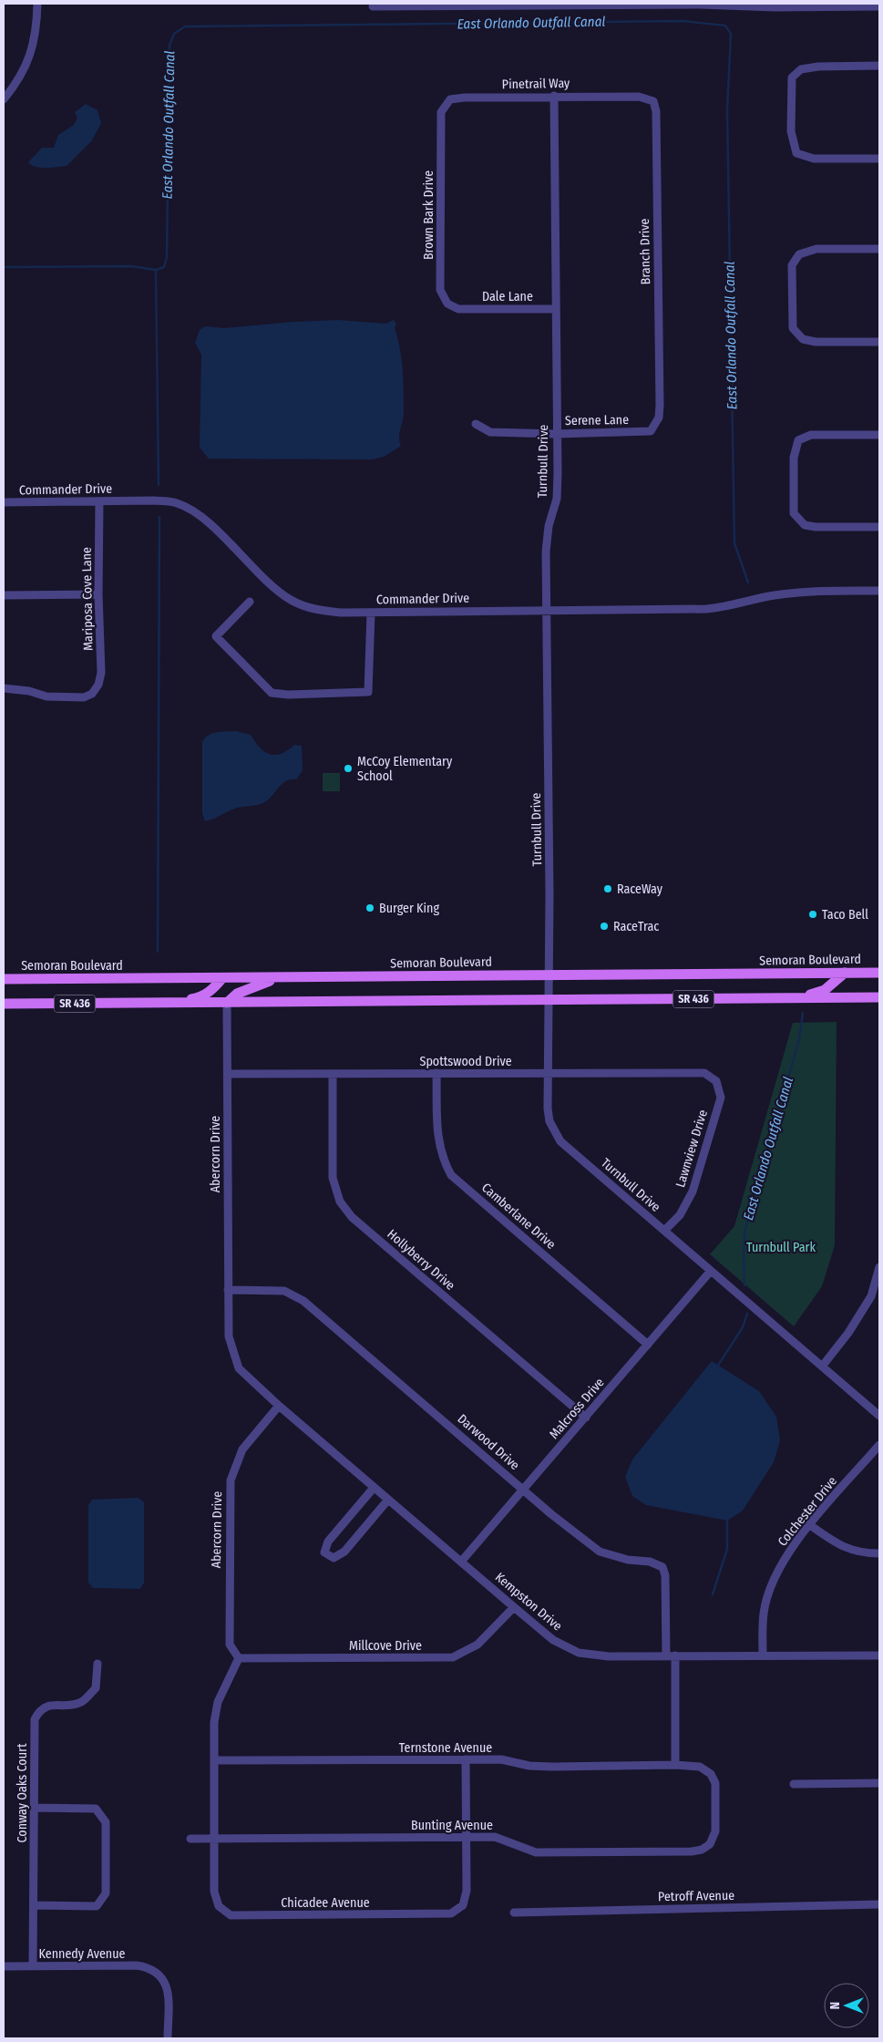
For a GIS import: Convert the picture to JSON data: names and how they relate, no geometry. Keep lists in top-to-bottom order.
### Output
{
  "streets": {
    "main road": ["Semoran Boulevard", "SR 436"],
    "street": [
      "Pinetrail Way",
      "Brown Bark Drive",
      "Branch Drive",
      "Dale Lane",
      "Serene Lane",
      "Turnbull Drive",
      "Commander Drive",
      "Mariposa Cove Lane",
      "Spottswood Drive",
      "Lawnview Drive",
      "Abercorn Drive",
      "Camberlane Drive",
      "Hollyberry Drive",
      "Malcross Drive",
      "Darwood Drive",
      "Colchester Drive",
      "Kempston Drive",
      "Millcove Drive",
      "Ternstone Avenue",
      "Conway Oaks Court",
      "Bunting Avenue",
      "Petroff Avenue",
      "Chicadee Avenue",
      "Kennedy Avenue"
    ]
  },
  "crossings": [
    ["Pinetrail Way", "Brown Bark Drive"],
    ["Pinetrail Way", "Branch Drive"],
    ["Pinetrail Way", "Turnbull Drive"],
    ["Brown Bark Drive", "Dale Lane"],
    ["Branch Drive", "Serene Lane"],
    ["Dale Lane", "Turnbull Drive"],
    ["Serene Lane", "Turnbull Drive"],
    ["Turnbull Drive", "Commander Drive"],
    ["Turnbull Drive", "Semoran Boulevard"],
    ["Turnbull Drive", "SR 436"],
    ["Turnbull Drive", "Spottswood Drive"],
    ["Turnbull Drive", "Lawnview Drive"],
    ["Turnbull Drive", "Malcross Drive"],
    ["Commander Drive", "Mariposa Cove Lane"],
    ["SR 436", "Abercorn Drive"],
    ["Spottswood Drive", "Lawnview Drive"],
    ["Spottswood Drive", "Abercorn Drive"],
    ["Spottswood Drive", "Camberlane Drive"],
    ["Spottswood Drive", "Hollyberry Drive"],
    ["Abercorn Drive", "Darwood Drive"],
    ["Abercorn Drive", "Kempston Drive"],
    ["Abercorn Drive", "Millcove Drive"],
    ["Camberlane Drive", "Malcross Drive"],
    ["Hollyberry Drive", "Malcross Drive"],
    ["Malcross Drive", "Darwood Drive"],
    ["Malcross Drive", "Kempston Drive"],
    ["Darwood Drive", "Kempston Drive"],
    ["Darwood Drive", "Ternstone Avenue"],
    ["Colchester Drive", "Kempston Drive"],
    ["Kempston Drive", "Millcove Drive"],
    ["Ternstone Avenue", "Bunting Avenue"],
    ["Conway Oaks Court", "Kennedy Avenue"],
    ["Bunting Avenue", "Chicadee Avenue"]
  ],
  "water": ["East Orlando Outfall Canal"],
  "parks": ["Turnbull Park"],
  "places": [
    "McCoy Elementary School",
    "RaceWay",
    "Burger King",
    "Taco Bell",
    "RaceTrac"
  ],
  "north": "left"
}
